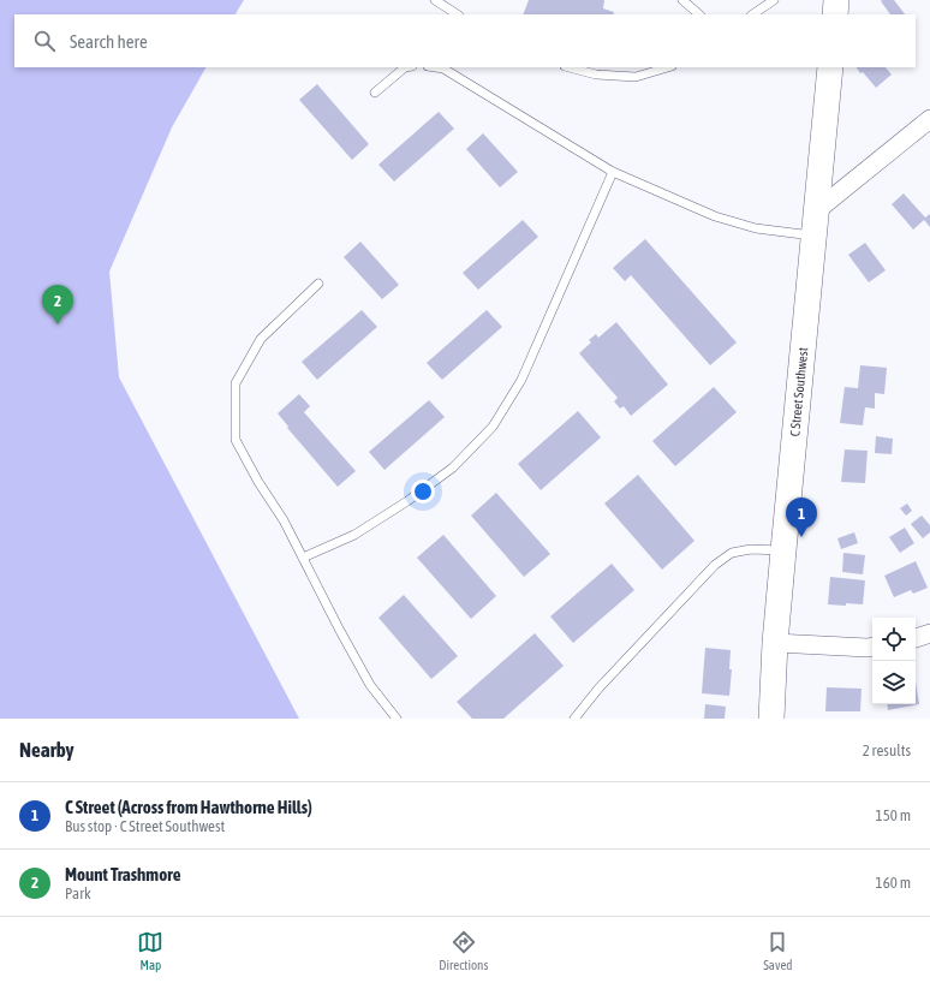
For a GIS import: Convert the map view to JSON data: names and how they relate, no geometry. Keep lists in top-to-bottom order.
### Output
{
  "streets": {
    "main road": ["C Street Southwest"]
  },
  "page": {
    "search": "Search here",
    "pins": ["2", "1"],
    "heading": ["Nearby", "2 results"],
    "list": [
      {
        "mark": "1",
        "name": "C Street (Across from Hawthorne Hills)",
        "note": "Bus stop · C Street Southwest",
        "value": "150 m"
      },
      {
        "mark": "2",
        "name": "Mount Trashmore",
        "note": "Park",
        "value": "160 m"
      }
    ],
    "nav": ["Map", "Directions", "Saved"]
  }
}
